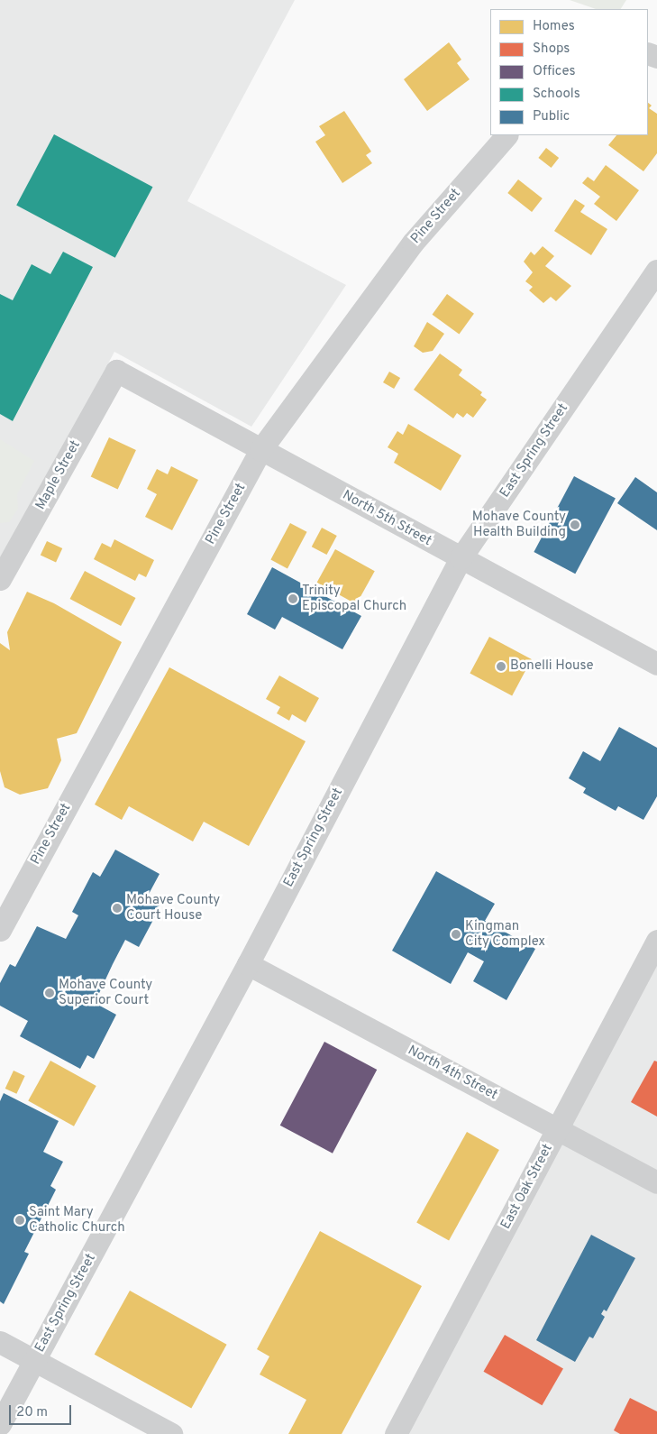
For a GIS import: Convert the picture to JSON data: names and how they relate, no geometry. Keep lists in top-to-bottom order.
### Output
{
  "streets": {
    "street": [
      "Pine Street",
      "East Spring Street",
      "Maple Street",
      "North 5th Street",
      "North 4th Street",
      "East Oak Street"
    ]
  },
  "crossings": [
    ["Pine Street", "North 5th Street"],
    ["East Spring Street", "North 5th Street"],
    ["East Spring Street", "North 4th Street"],
    ["Maple Street", "North 5th Street"],
    ["North 4th Street", "East Oak Street"]
  ],
  "places": [
    "Mohave County Health Building",
    "Trinity Episcopal Church",
    "Bonelli House",
    "Mohave County Court House",
    "Kingman City Complex",
    "Mohave County Superior Court",
    "Saint Mary Catholic Church"
  ],
  "legend": [
    "Homes",
    "Shops",
    "Offices",
    "Schools",
    "Public"
  ],
  "scale_bar": "20 m"
}
